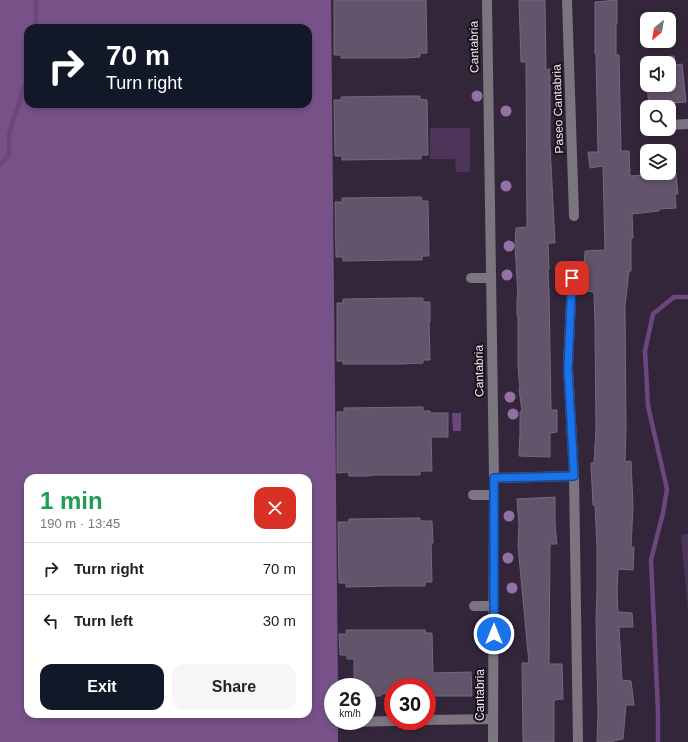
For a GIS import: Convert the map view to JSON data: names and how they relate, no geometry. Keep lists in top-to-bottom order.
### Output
{
  "streets": {
    "street": ["Cantabria", "Paseo Cantabria"]
  },
  "north": "bottom left",
  "page": {
    "turn": ["70 m", "Turn right"],
    "heading": ["1 min", "190 m · 13:45"],
    "list": [
      {
        "name": "Turn right",
        "value": "70 m"
      },
      {
        "name": "Turn left",
        "value": "30 m"
      }
    ],
    "buttons": ["Exit", "Share"],
    "speed": "26 km/h",
    "limit": "30"
  }
}
